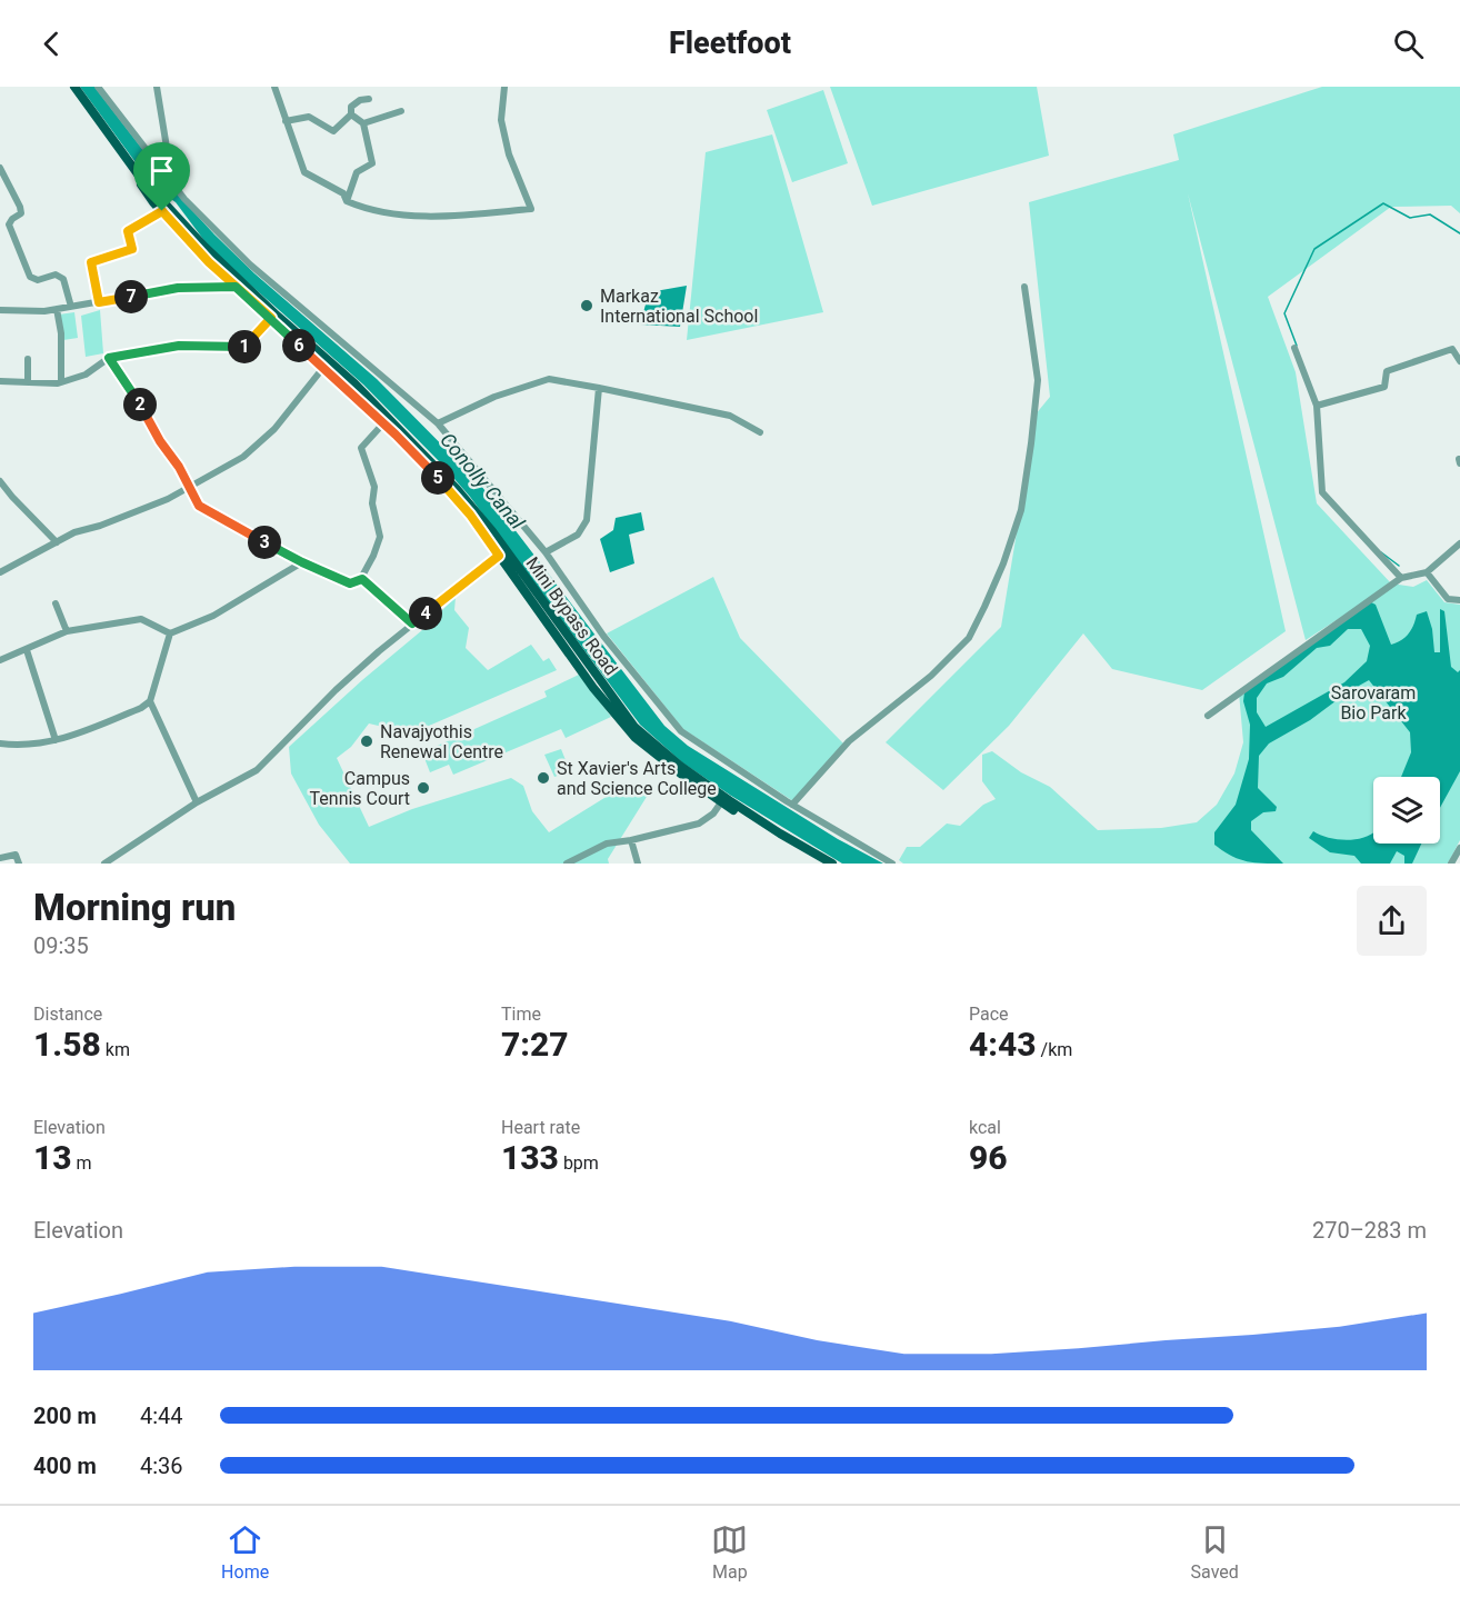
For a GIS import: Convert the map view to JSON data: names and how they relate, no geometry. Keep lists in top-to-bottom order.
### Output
{
  "streets": {
    "main road": ["Mini Bypass Road"]
  },
  "water": ["Conolly Canal"],
  "parks": ["Sarovaram Bio Park"],
  "places": [
    "Markaz International School",
    "Navajyothis Renewal Centre",
    "St Xavier's Arts and Science College",
    "Campus Tennis Court"
  ],
  "page": {
    "header": "Fleetfoot",
    "pins": [
      "7",
      "6",
      "1",
      "2",
      "5",
      "3",
      "4"
    ],
    "heading": ["Morning run", "09:35"],
    "stats": [
      ["Distance", "1.58 km"],
      ["Time", "7:27"],
      ["Pace", "4:43 /km"],
      ["Elevation", "13 m"],
      ["Heart rate", "133 bpm"],
      ["kcal", "96"]
    ],
    "chart": ["Elevation", "270–283 m"],
    "list": [
      {
        "name": "200 m",
        "note": "4:44"
      },
      {
        "name": "400 m",
        "note": "4:36"
      }
    ],
    "tabs": ["Home", "Map", "Saved"]
  }
}
